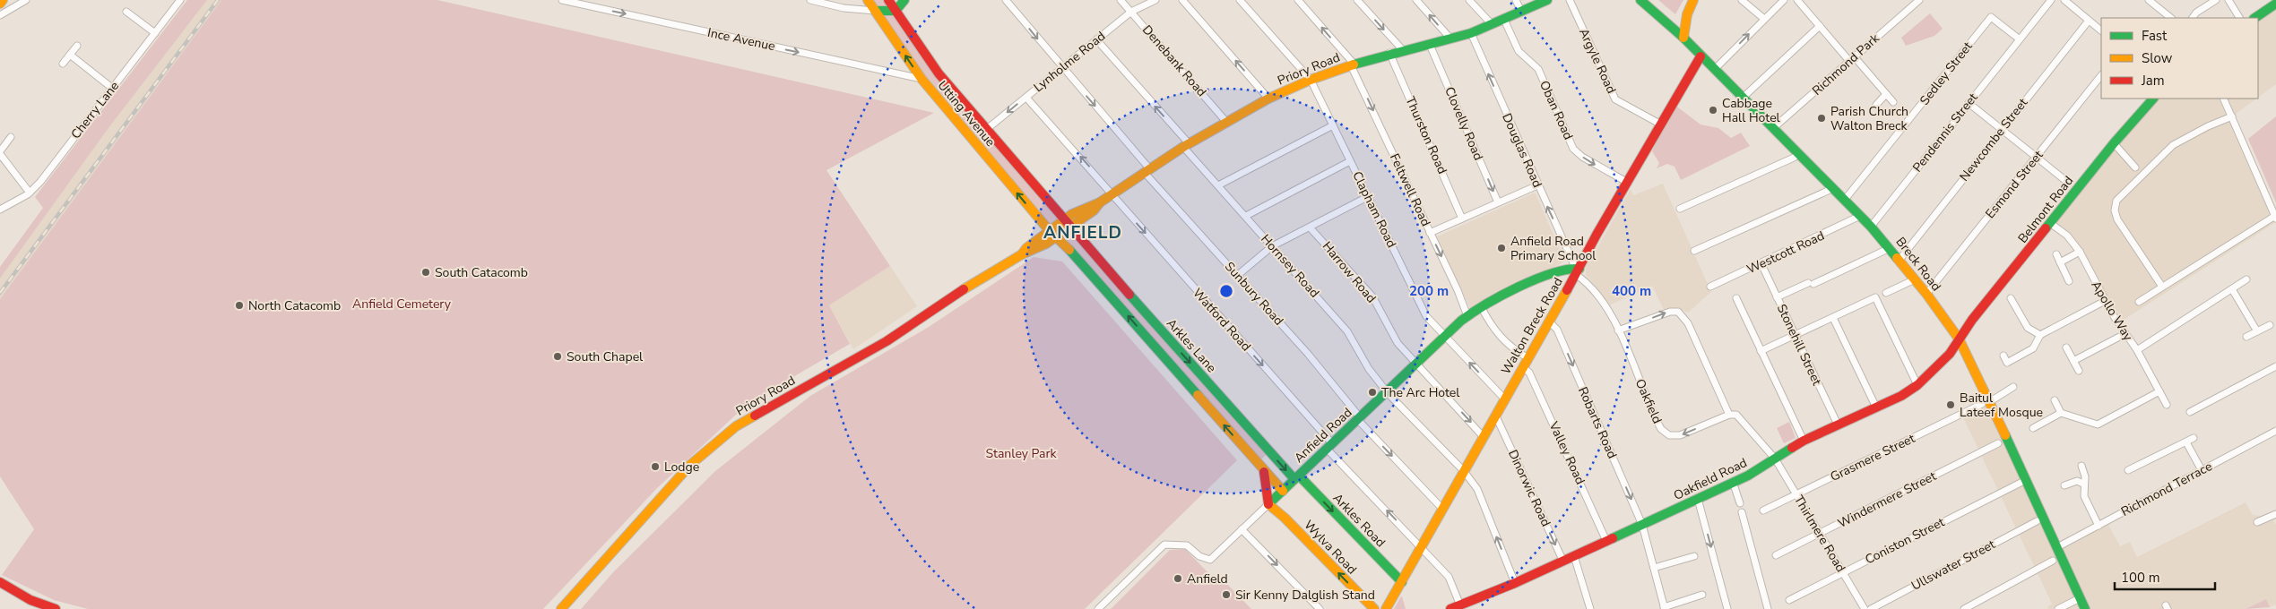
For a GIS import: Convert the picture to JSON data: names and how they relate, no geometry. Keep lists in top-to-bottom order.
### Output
{
  "streets": {
    "main road": [
      "Priory Road",
      "Utting Avenue",
      "Belmont Road",
      "Breck Road",
      "Walton Breck Road",
      "Arkles Lane",
      "Anfield Road",
      "Oakfield Road",
      "Arkles Road",
      "Wylva Road"
    ],
    "street": [
      "Ince Avenue",
      "Denebank Road",
      "Argyle Road",
      "Lynholme Road",
      "Richmond Park",
      "Sedley Street",
      "Cherry Lane",
      "Oban Road",
      "Clovelly Road",
      "Pendennis Street",
      "Thurston Road",
      "Newcombe Street",
      "Douglas Road",
      "Esmond Street",
      "Feltwell Road",
      "Clapham Road",
      "Westcott Road",
      "Hornsey Road",
      "Harrow Road",
      "Sunbury Road",
      "Apollo Way",
      "Watford Road",
      "Stonehill Street",
      "Oakfield",
      "Robarts Road",
      "Valley Road",
      "Grasmere Street",
      "Dinorwic Road",
      "Richmond Terrace",
      "Windermere Street",
      "Thirlmere Road",
      "Coniston Street",
      "Ullswater Street"
    ]
  },
  "crossings": [
    ["Ince Avenue", "Utting Avenue"],
    ["Denebank Road", "Lynholme Road"],
    ["Denebank Road", "Priory Road"],
    ["Argyle Road", "Walton Breck Road"],
    ["Lynholme Road", "Utting Avenue"],
    ["Lynholme Road", "Hornsey Road"],
    ["Lynholme Road", "Sunbury Road"],
    ["Lynholme Road", "Watford Road"],
    ["Richmond Park", "Breck Road"],
    ["Priory Road", "Oban Road"],
    ["Priory Road", "Utting Avenue"],
    ["Priory Road", "Clovelly Road"],
    ["Priory Road", "Thurston Road"],
    ["Priory Road", "Douglas Road"],
    ["Priory Road", "Feltwell Road"],
    ["Priory Road", "Clapham Road"],
    ["Priory Road", "Hornsey Road"],
    ["Priory Road", "Sunbury Road"],
    ["Priory Road", "Watford Road"],
    ["Priory Road", "Arkles Lane"],
    ["Sedley Street", "Pendennis Street"],
    ["Sedley Street", "Breck Road"],
    ["Oban Road", "Walton Breck Road"],
    ["Utting Avenue", "Arkles Lane"],
    ["Pendennis Street", "Breck Road"],
    ["Newcombe Street", "Breck Road"],
    ["Douglas Road", "Walton Breck Road"],
    ["Douglas Road", "Oakfield"],
    ["Douglas Road", "Anfield Road"],
    ["Esmond Street", "Breck Road"],
    ["Feltwell Road", "Anfield Road"],
    ["Clapham Road", "Walton Breck Road"],
    ["Clapham Road", "Anfield Road"],
    ["Belmont Road", "Breck Road"],
    ["Belmont Road", "Apollo Way"],
    ["Belmont Road", "Oakfield Road"],
    ["Westcott Road", "Breck Road"],
    ["Westcott Road", "Stonehill Street"],
    ["Breck Road", "Walton Breck Road"],
    ["Breck Road", "Grasmere Street"],
    ["Breck Road", "Oakfield Road"],
    ["Breck Road", "Richmond Terrace"],
    ["Hornsey Road", "Walton Breck Road"],
    ["Hornsey Road", "Anfield Road"],
    ["Hornsey Road", "Oakfield Road"],
    ["Harrow Road", "Walton Breck Road"],
    ["Harrow Road", "Anfield Road"],
    ["Sunbury Road", "Walton Breck Road"],
    ["Sunbury Road", "Anfield Road"],
    ["Watford Road", "Walton Breck Road"],
    ["Watford Road", "Anfield Road"],
    ["Watford Road", "Oakfield Road"],
    ["Walton Breck Road", "Oakfield"],
    ["Walton Breck Road", "Robarts Road"],
    ["Walton Breck Road", "Anfield Road"],
    ["Walton Breck Road", "Valley Road"],
    ["Walton Breck Road", "Dinorwic Road"],
    ["Walton Breck Road", "Arkles Road"],
    ["Stonehill Street", "Oakfield Road"],
    ["Arkles Lane", "Anfield Road"],
    ["Arkles Lane", "Arkles Road"],
    ["Oakfield", "Anfield Road"],
    ["Robarts Road", "Oakfield Road"],
    ["Anfield Road", "Arkles Road"],
    ["Anfield Road", "Wylva Road"],
    ["Valley Road", "Oakfield Road"],
    ["Grasmere Street", "Thirlmere Road"],
    ["Oakfield Road", "Dinorwic Road"],
    ["Oakfield Road", "Thirlmere Road"],
    ["Windermere Street", "Thirlmere Road"],
    ["Thirlmere Road", "Coniston Street"]
  ],
  "one_way": [
    "Ince Avenue",
    "Oban Road",
    "Clovelly Road",
    "Douglas Road",
    "Hornsey Road",
    "Harrow Road",
    "Sunbury Road",
    "Robarts Road",
    "Dinorwic Road",
    "Arkles Road",
    "Wylva Road"
  ],
  "districts": ["ANFIELD"],
  "parks": ["Anfield Cemetery", "Stanley Park"],
  "places": [
    "Cabbage Hall Hotel",
    "Parish Church Walton Breck",
    "Anfield Road Primary School",
    "South Catacomb",
    "North Catacomb",
    "South Chapel",
    "The Arc Hotel",
    "Baitul Lateef Mosque",
    "Lodge",
    "Anfield",
    "Sir Kenny Dalglish Stand"
  ],
  "legend": ["Fast", "Slow", "Jam"],
  "scale_bar": "100 m",
  "rings": ["200 m", "400 m"]
}
